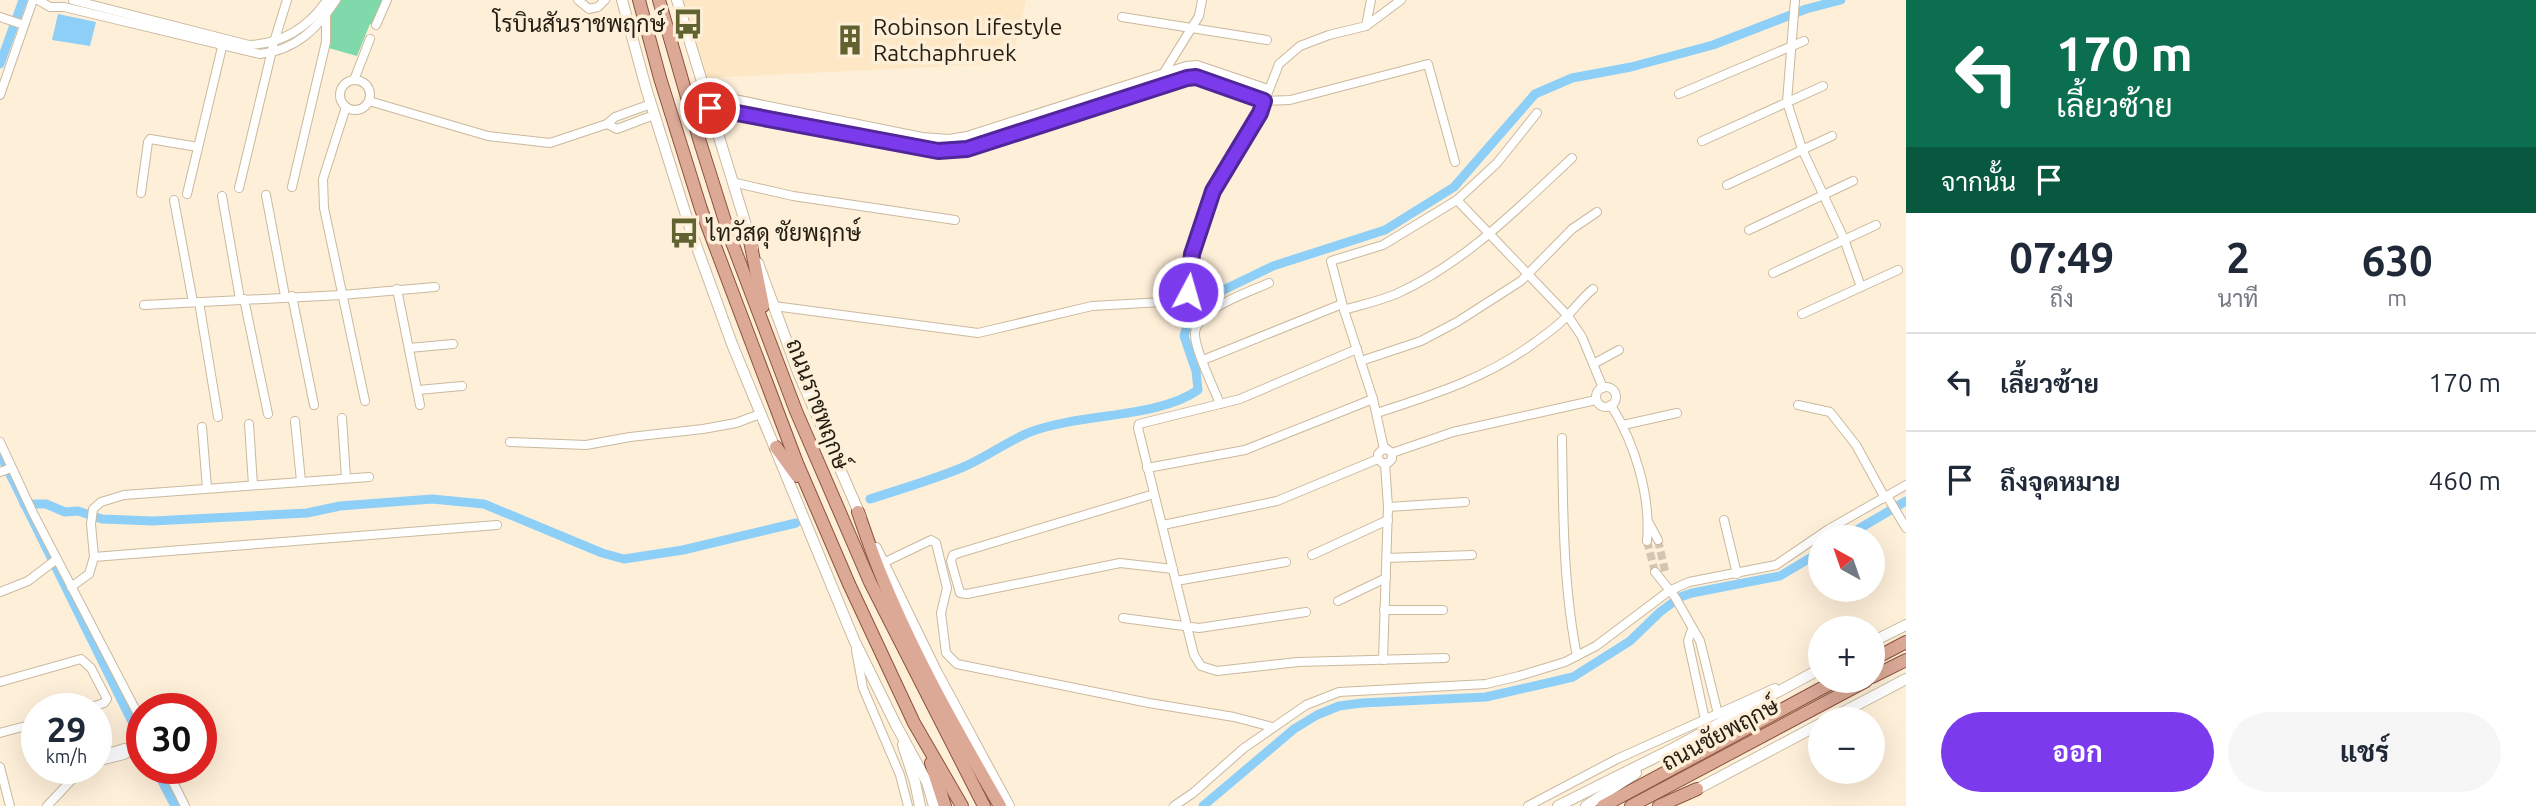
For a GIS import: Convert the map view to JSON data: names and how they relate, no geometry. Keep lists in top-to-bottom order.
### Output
{
  "streets": {
    "main road": ["ถนนราชพฤกษ์", "ถนนชัยพฤกษ์"]
  },
  "places": {
    "bus stop": ["โรบินสันราชพฤกษ์", "ไทวัสดุ ชัยพฤกษ์"],
    "building": ["Robinson Lifestyle Ratchaphruek"]
  },
  "north": "top left",
  "page": {
    "turn": ["170 m", "เลี้ยวซ้าย"],
    "then": "จากนั้น",
    "eta": [
      "07:49",
      "ถึง",
      "2",
      "นาที",
      "630",
      "m"
    ],
    "list": [
      {
        "name": "เลี้ยวซ้าย",
        "value": "170 m"
      },
      {
        "name": "ถึงจุดหมาย",
        "value": "460 m"
      }
    ],
    "map_buttons": ["+", "−"],
    "speed": "29 km/h",
    "limit": "30",
    "buttons": ["ออก", "แชร์"]
  }
}
